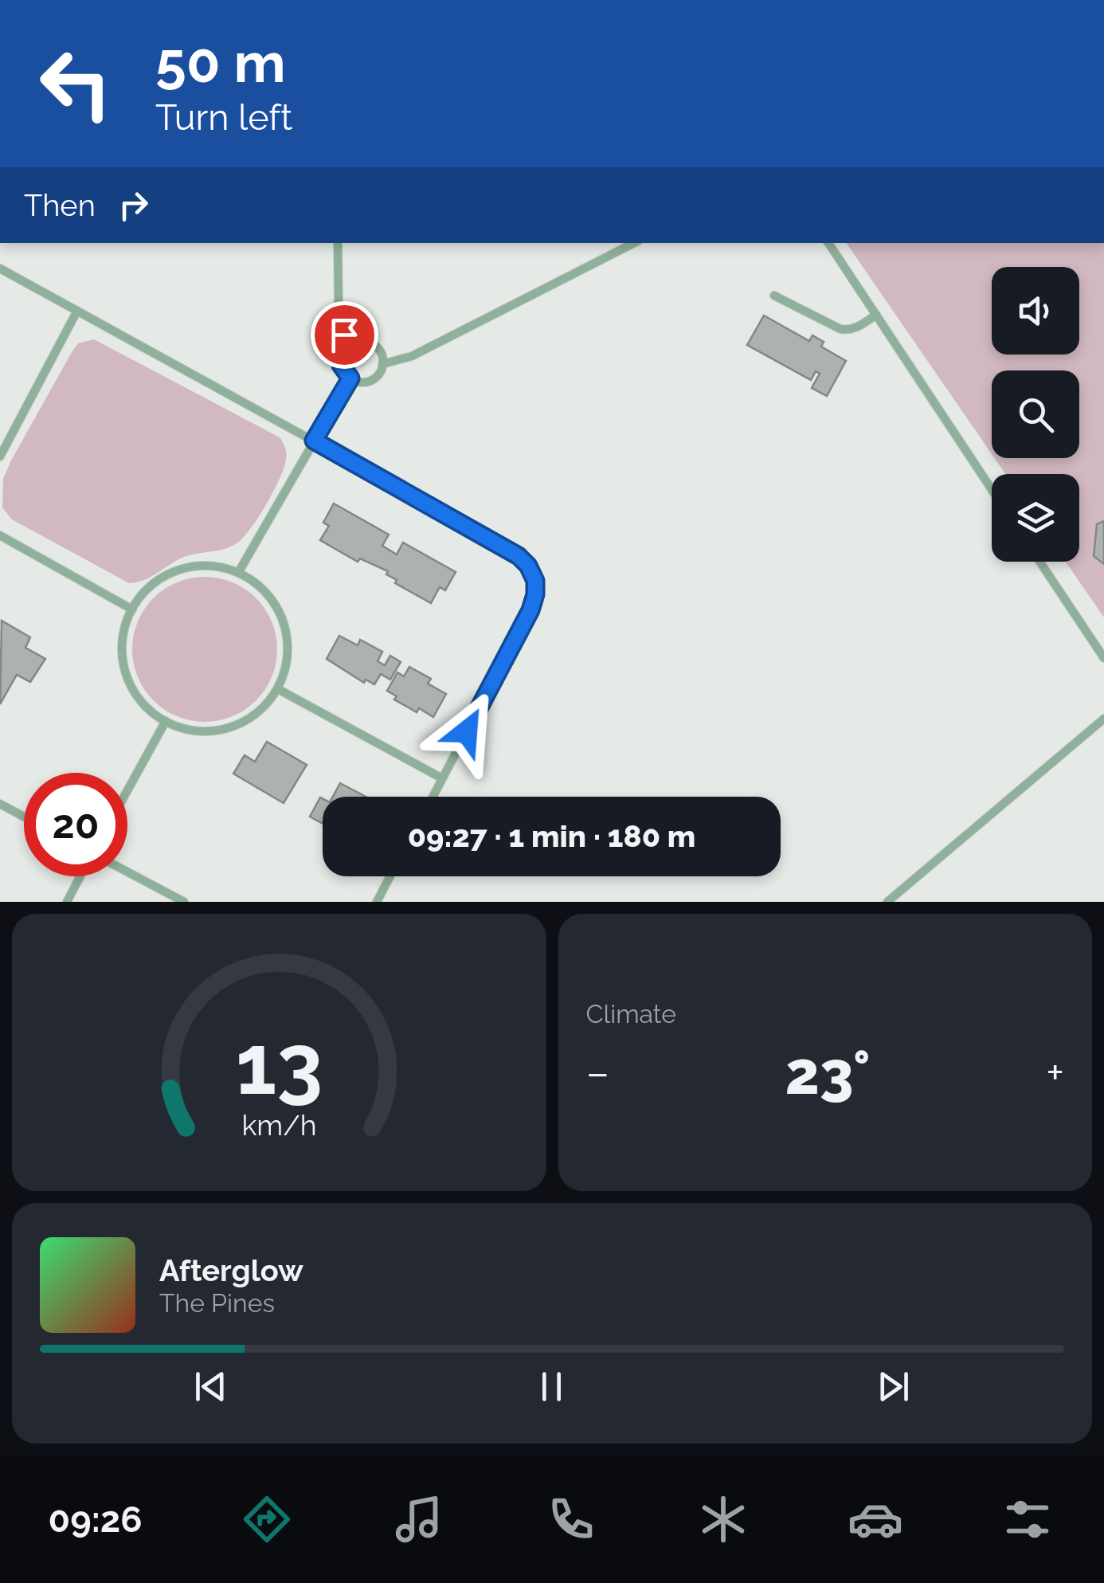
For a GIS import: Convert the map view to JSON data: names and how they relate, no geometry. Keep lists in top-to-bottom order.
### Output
{
  "page": {
    "turn": ["50 m", "Turn left"],
    "then": "Then",
    "limit": "20",
    "trip": "09:27 · 1 min · 180 m",
    "tile": "Climate",
    "heat": ["−", "23°", "+"],
    "song": ["Afterglow", "The Pines"],
    "tabs": "09:26",
    "gauge": ["13", "km/h"]
  }
}
